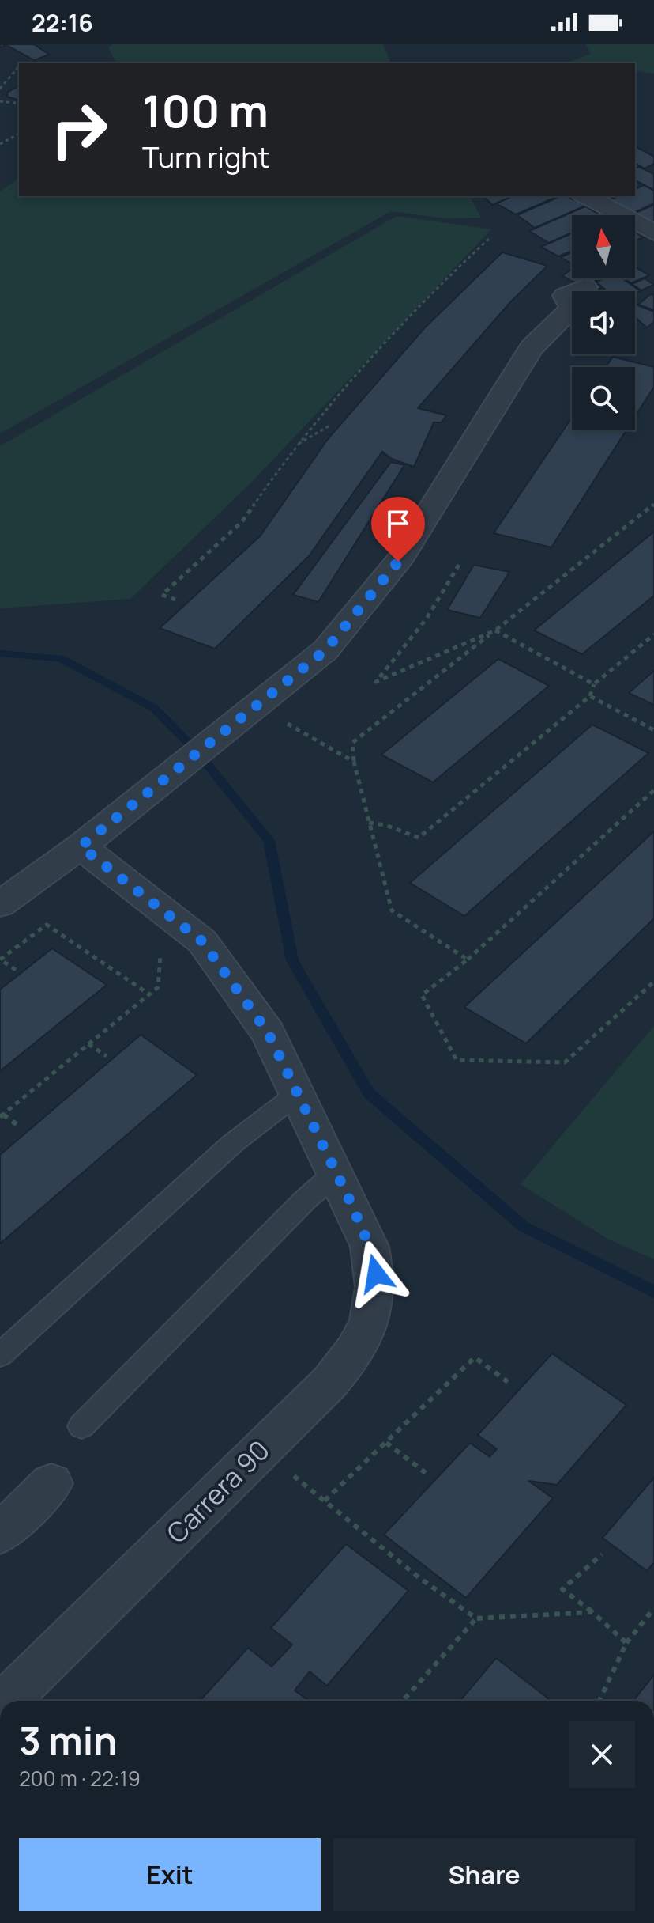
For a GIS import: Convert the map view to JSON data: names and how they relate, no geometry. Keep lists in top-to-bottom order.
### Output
{
  "streets": {
    "street": ["Carrera 90"]
  },
  "north": "top",
  "page": {
    "status": "22:16",
    "turn": ["100 m", "Turn right"],
    "heading": ["3 min", "200 m · 22:19"],
    "buttons": ["Exit", "Share"]
  }
}
